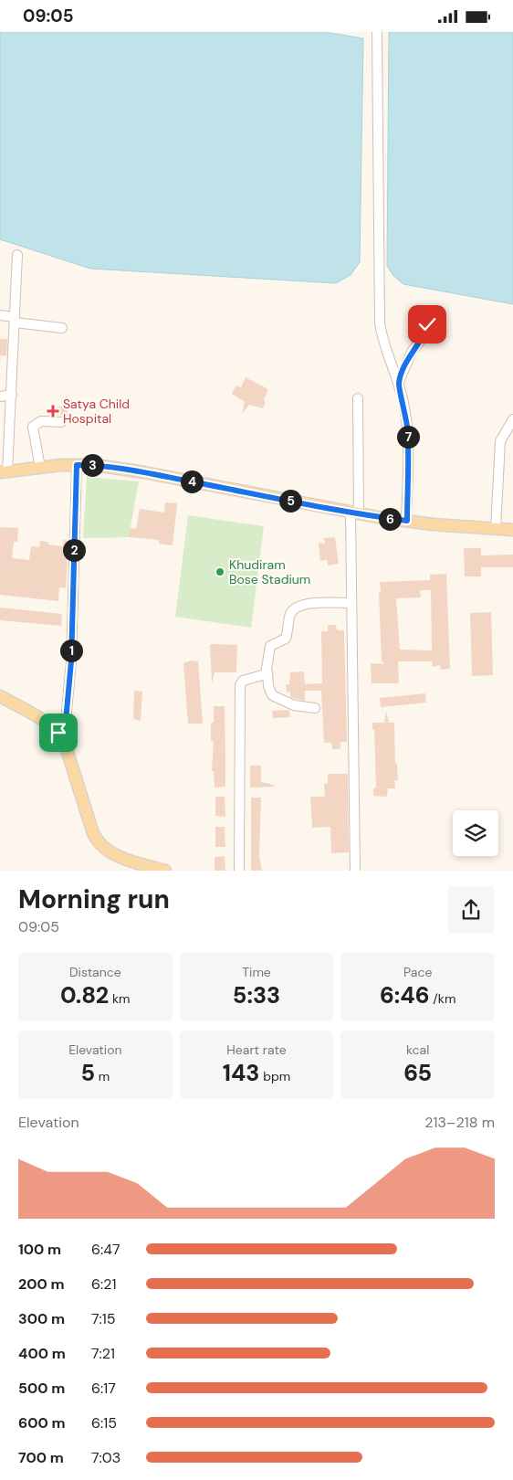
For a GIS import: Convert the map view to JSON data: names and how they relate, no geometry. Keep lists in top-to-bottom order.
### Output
{
  "places": {
    "health": ["Satya Child Hospital"],
    "other": ["Khudiram Bose Stadium"]
  },
  "page": {
    "status": "09:05",
    "pins": [
      "7",
      "3",
      "4",
      "5",
      "6",
      "2",
      "1"
    ],
    "heading": ["Morning run", "09:05"],
    "stats": [
      ["Distance", "0.82 km"],
      ["Time", "5:33"],
      ["Pace", "6:46 /km"],
      ["Elevation", "5 m"],
      ["Heart rate", "143 bpm"],
      ["kcal", "65"]
    ],
    "chart": ["Elevation", "213–218 m"],
    "list": [
      {
        "name": "100 m",
        "note": "6:47"
      },
      {
        "name": "200 m",
        "note": "6:21"
      },
      {
        "name": "300 m",
        "note": "7:15"
      },
      {
        "name": "400 m",
        "note": "7:21"
      },
      {
        "name": "500 m",
        "note": "6:17"
      },
      {
        "name": "600 m",
        "note": "6:15"
      },
      {
        "name": "700 m",
        "note": "7:03"
      }
    ]
  }
}
